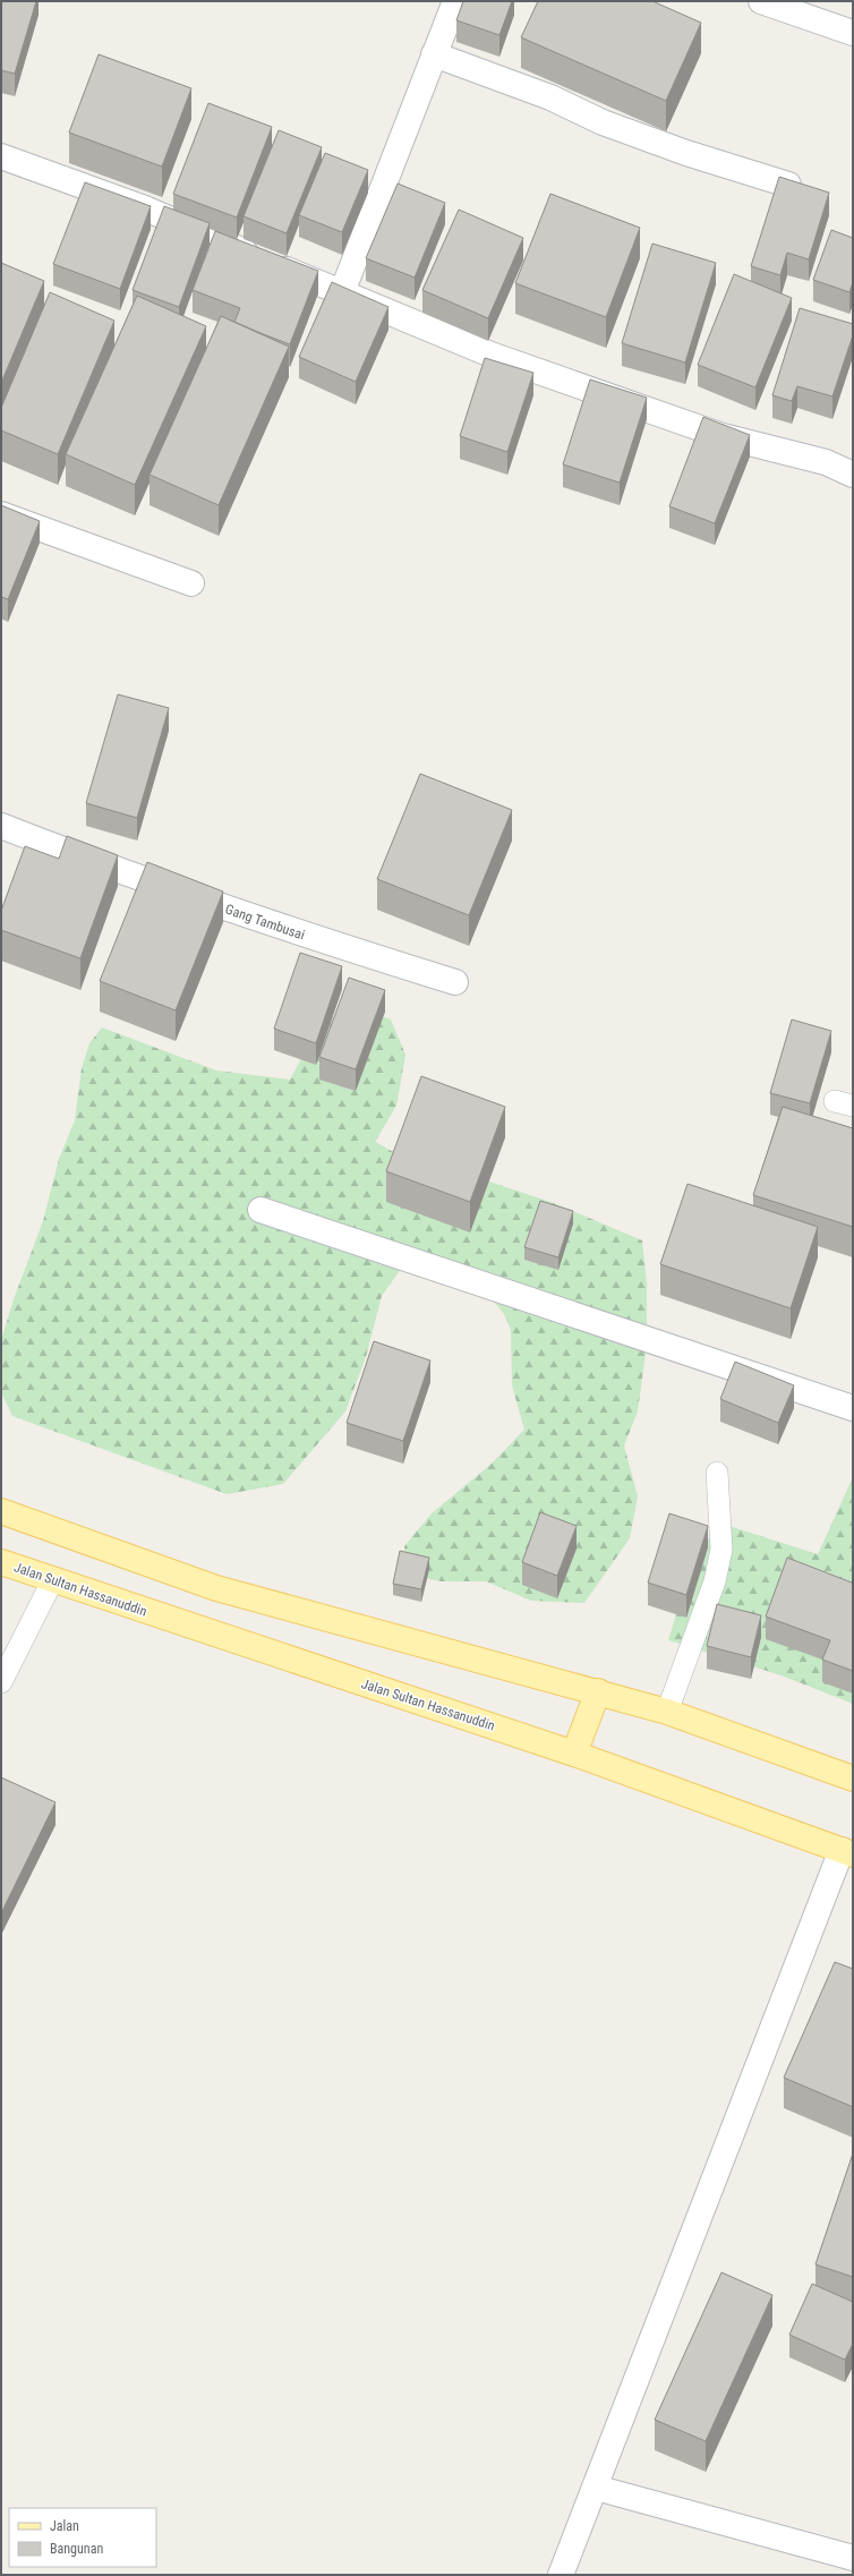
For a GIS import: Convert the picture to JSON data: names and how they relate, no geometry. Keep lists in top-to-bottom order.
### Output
{
  "streets": {
    "main road": ["Jalan Sultan Hassanuddin"],
    "street": ["Gang Tambusai"]
  },
  "legend": ["Jalan", "Bangunan"]
}
